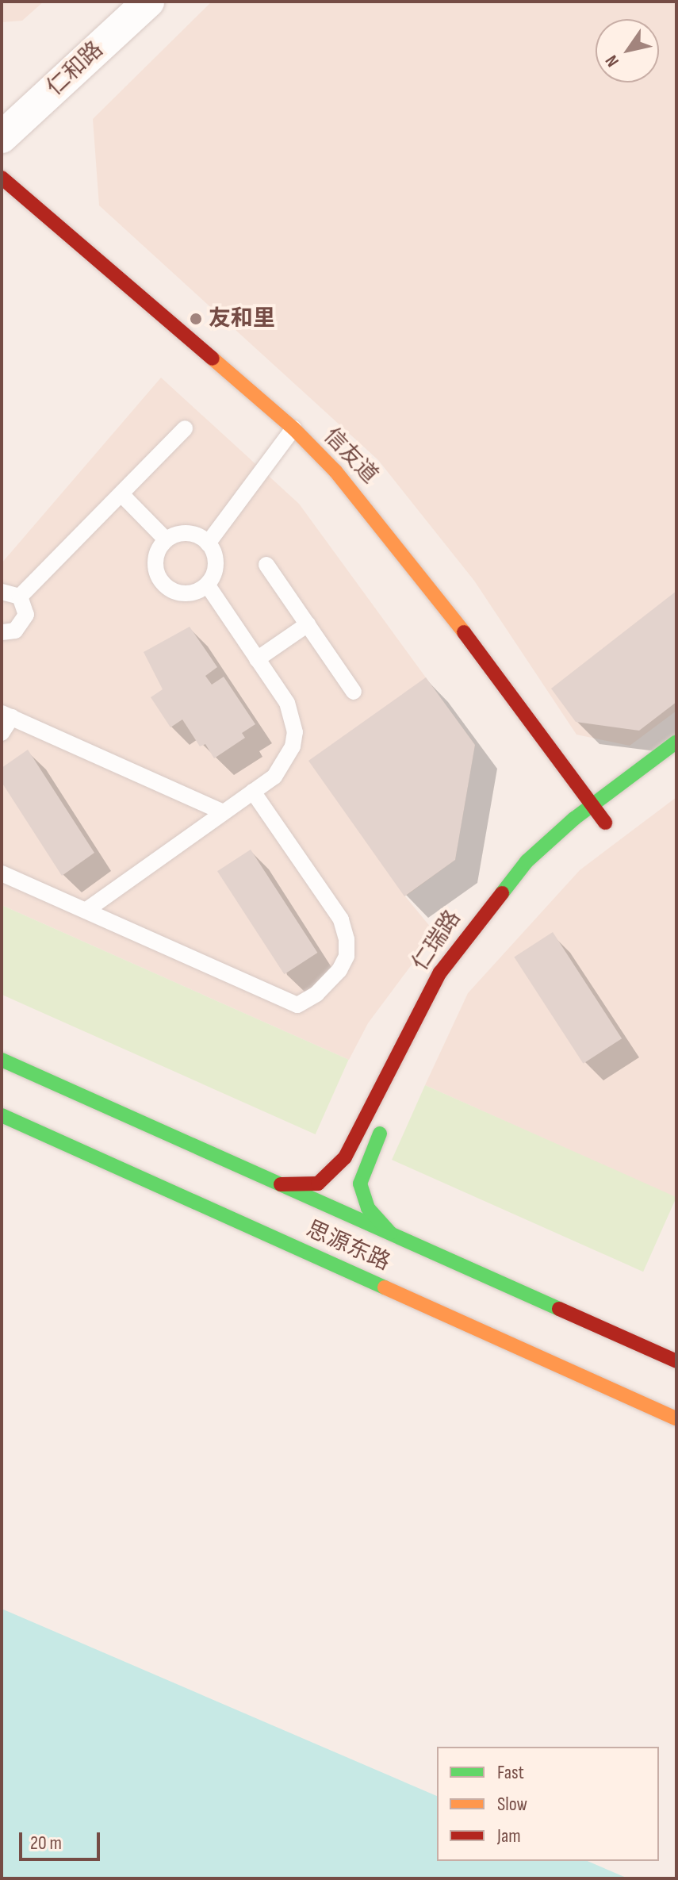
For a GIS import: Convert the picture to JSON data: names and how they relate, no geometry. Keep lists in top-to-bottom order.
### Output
{
  "streets": {
    "street": [
      "仁和路",
      "信友道",
      "仁瑞路",
      "思源东路"
    ]
  },
  "crossings": [
    ["信友道", "仁瑞路"],
    ["仁瑞路", "思源东路"]
  ],
  "places": ["友和里"],
  "legend": ["Fast", "Slow", "Jam"],
  "scale_bar": "20 m",
  "north": "bottom left"
}
